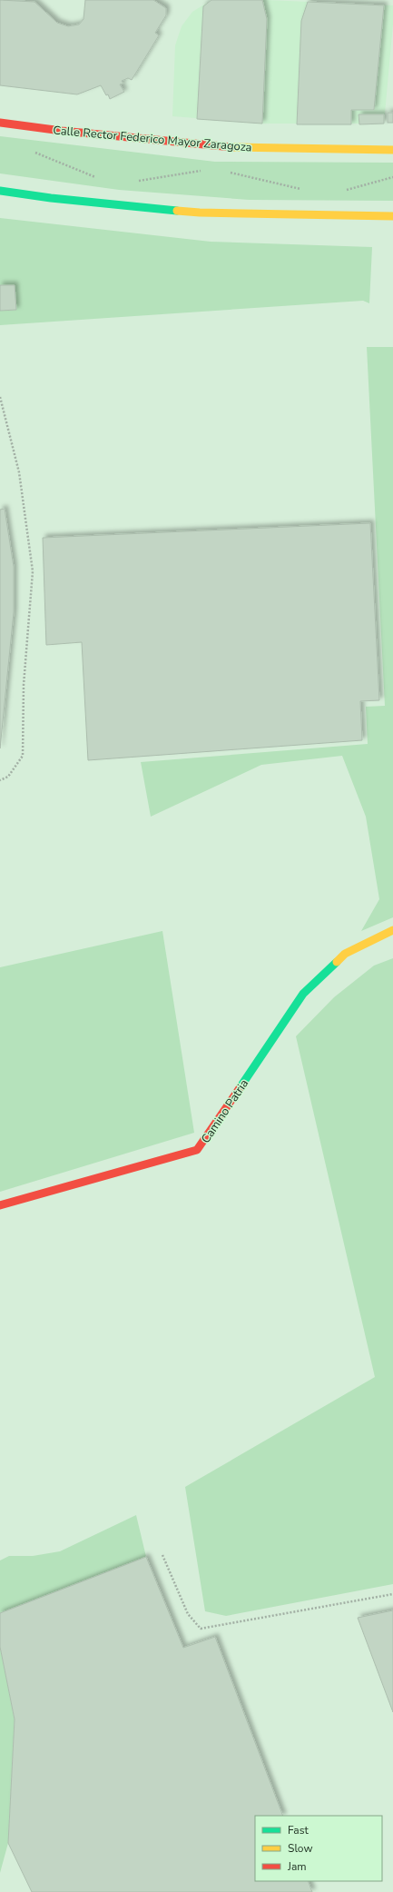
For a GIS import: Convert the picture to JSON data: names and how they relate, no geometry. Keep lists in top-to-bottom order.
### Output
{
  "streets": {
    "street": ["Calle Rector Federico Mayor Zaragoza", "Camino Patria"]
  },
  "legend": ["Fast", "Slow", "Jam"]
}
